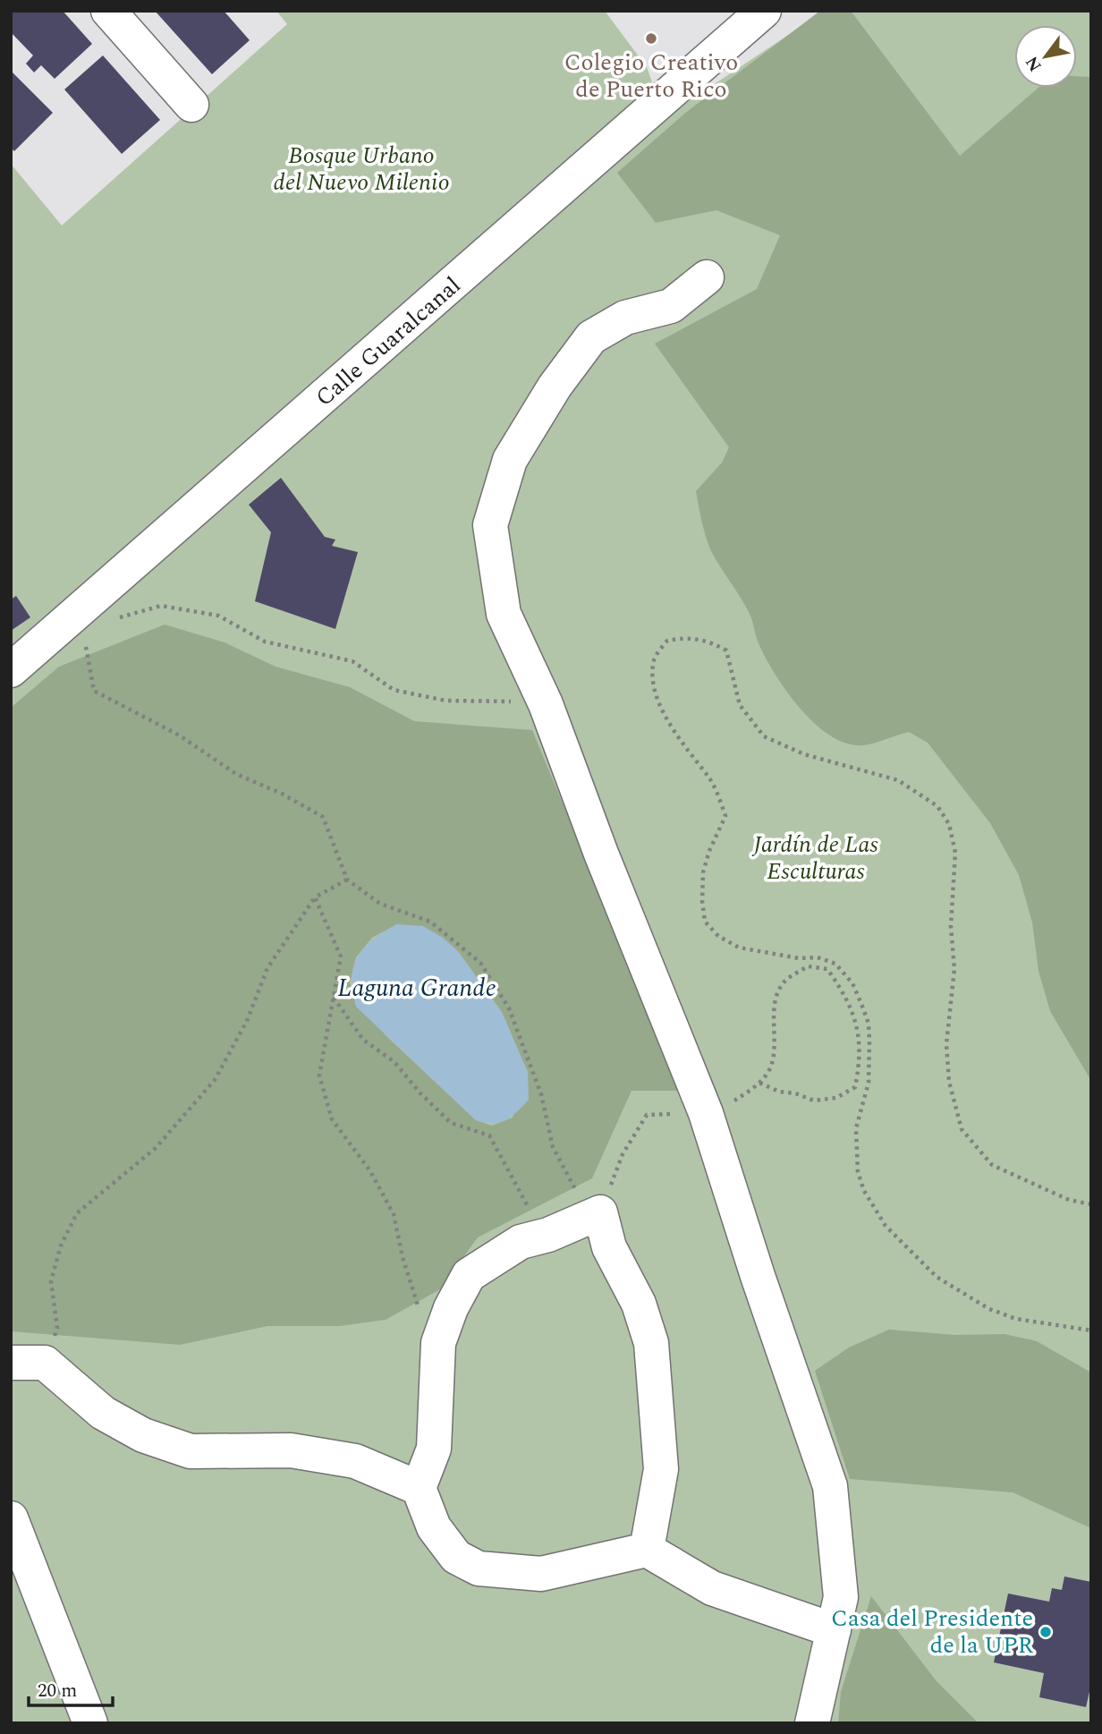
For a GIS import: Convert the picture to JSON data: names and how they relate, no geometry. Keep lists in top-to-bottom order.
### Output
{
  "streets": {
    "street": ["Calle Guaralcanal"]
  },
  "water": ["Laguna Grande"],
  "parks": ["Bosque Urbano del Nuevo Milenio", "Jardín de Las Esculturas"],
  "places": ["Colegio Creativo de Puerto Rico", "Casa del Presidente de la UPR"],
  "scale_bar": "20 m",
  "north": "bottom left"
}
